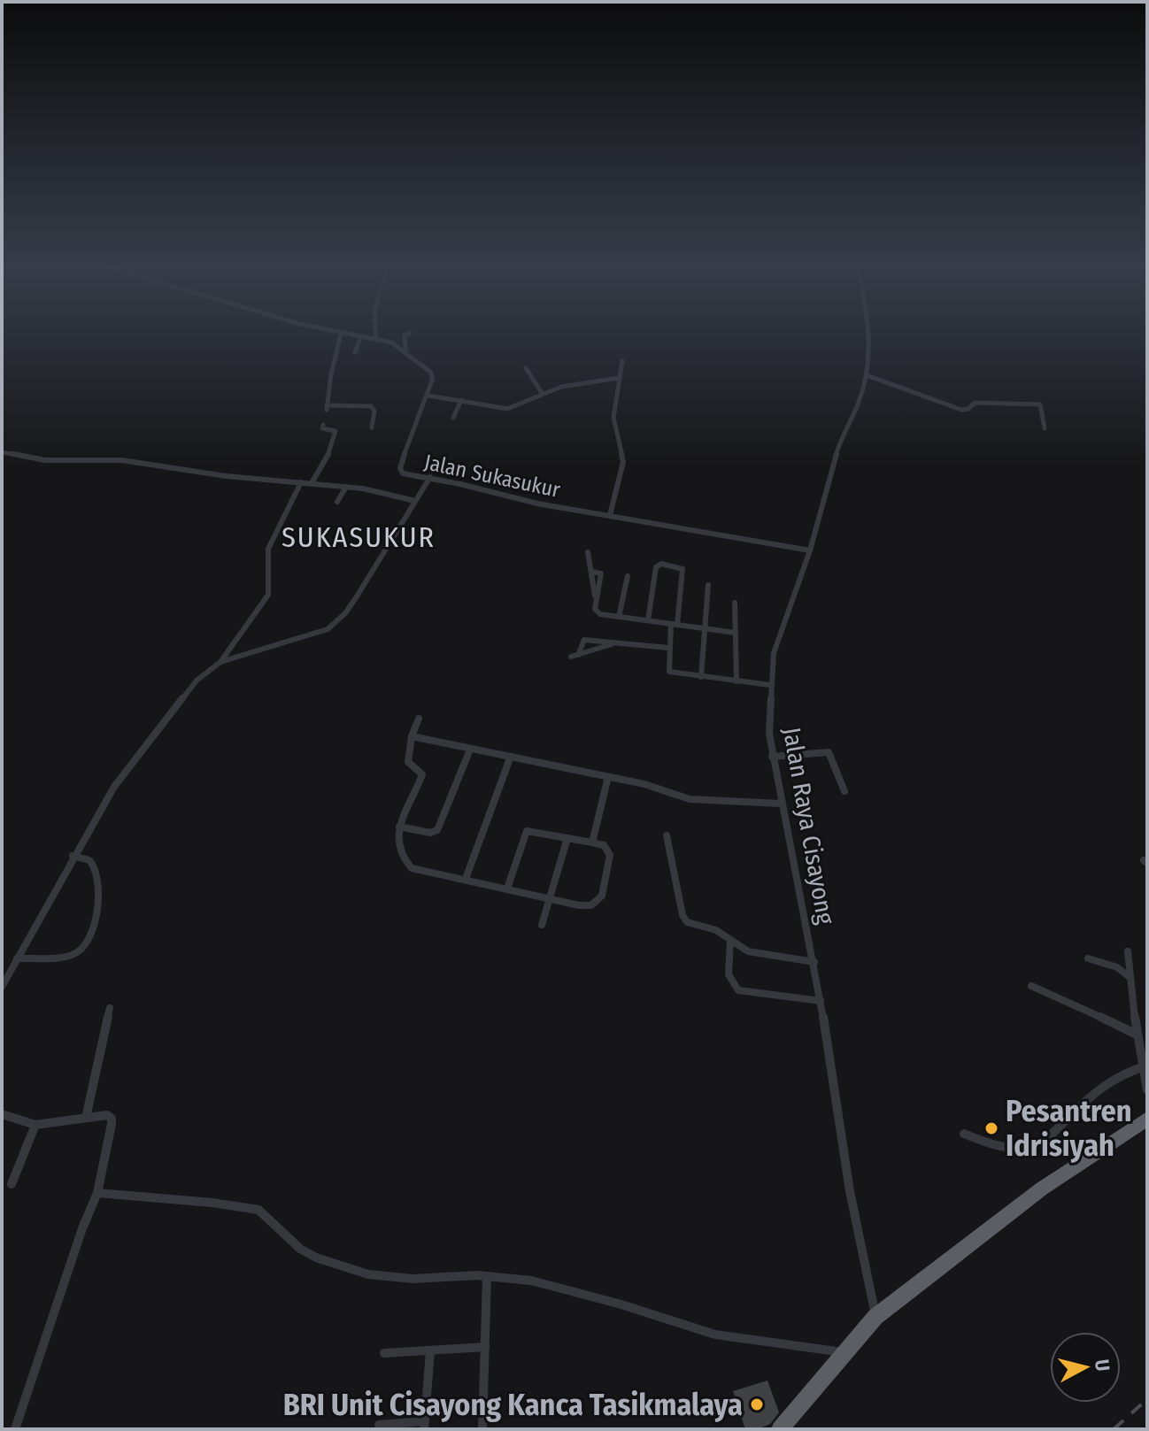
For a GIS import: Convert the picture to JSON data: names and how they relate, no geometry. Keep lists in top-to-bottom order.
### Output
{
  "streets": {
    "street": ["Jalan Sukasukur", "Jalan Raya Cisayong"]
  },
  "crossings": [
    ["Jalan Sukasukur", "Jalan Raya Cisayong"]
  ],
  "districts": ["SUKASUKUR"],
  "places": ["Pesantren Idrisiyah", "BRI Unit Cisayong Kanca Tasikmalaya"],
  "north": "right"
}
